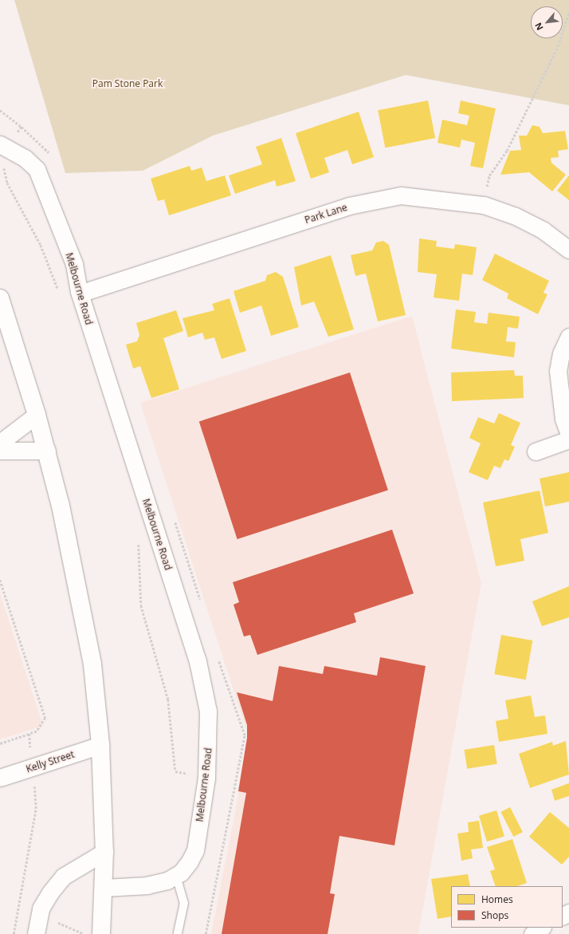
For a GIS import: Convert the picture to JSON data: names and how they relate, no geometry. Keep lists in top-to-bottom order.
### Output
{
  "streets": {
    "street": ["Park Lane", "Melbourne Road", "Kelly Street"]
  },
  "crossings": [
    ["Park Lane", "Melbourne Road"]
  ],
  "parks": ["Pam Stone Park"],
  "legend": ["Homes", "Shops"],
  "north": "bottom left"
}
